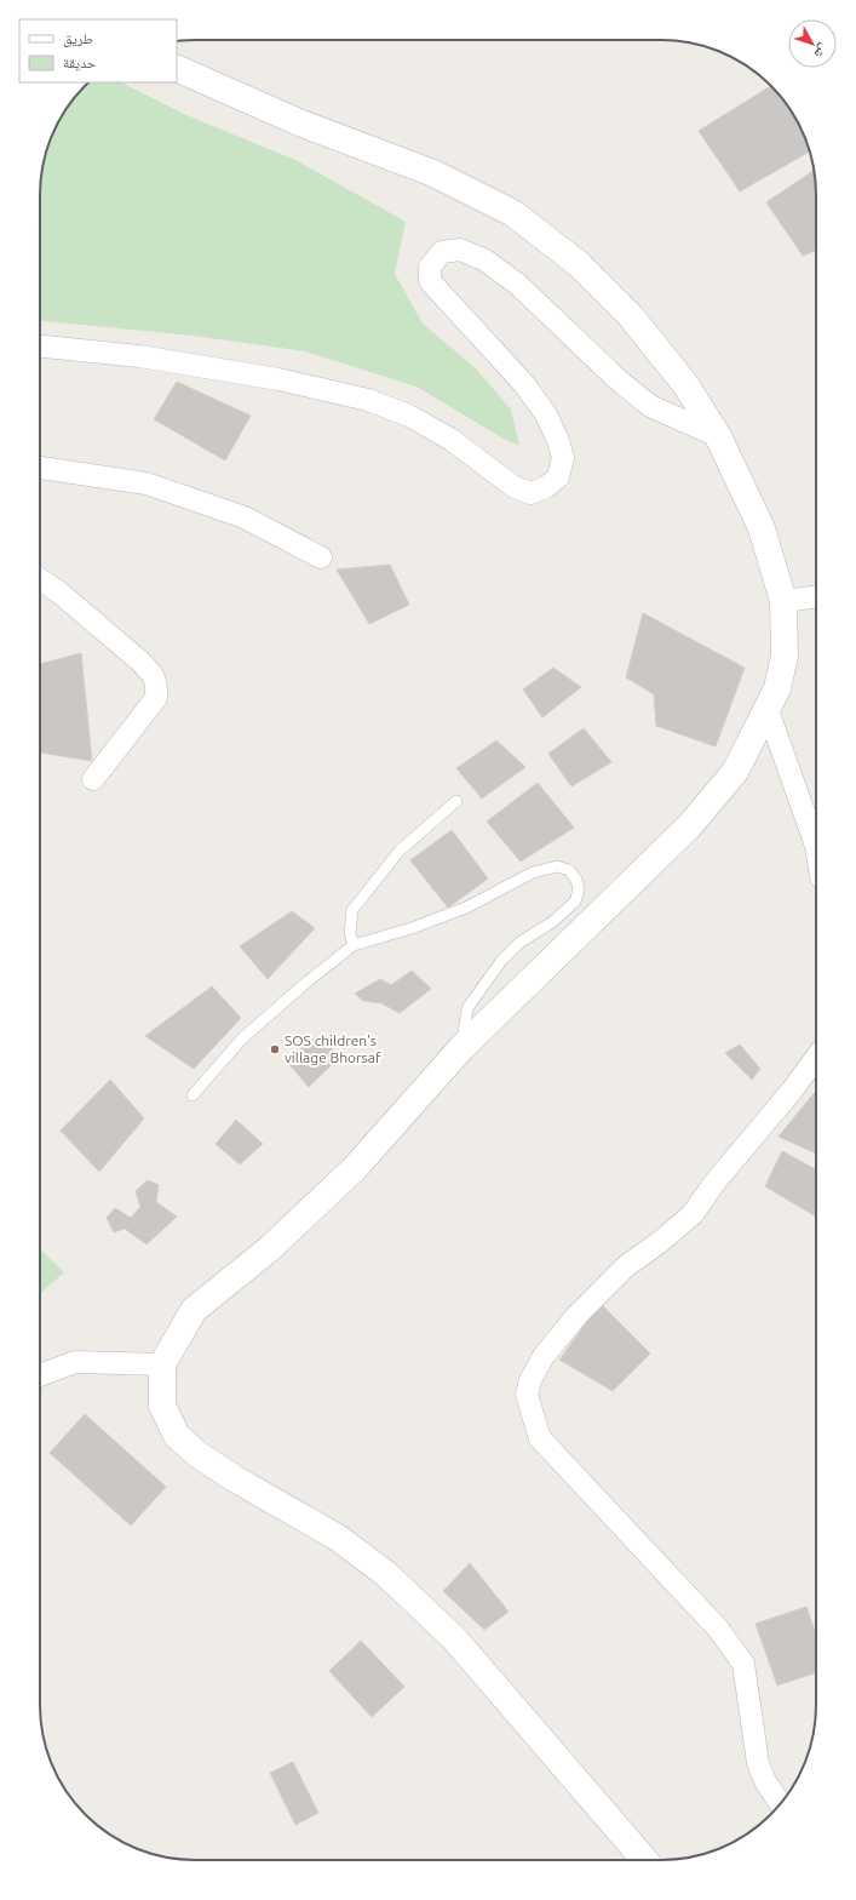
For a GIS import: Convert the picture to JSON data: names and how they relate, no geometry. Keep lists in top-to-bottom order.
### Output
{
  "places": ["SOS children's village Bhorsaf"],
  "legend": ["طريق", "حديقة"],
  "north": "bottom right"
}
